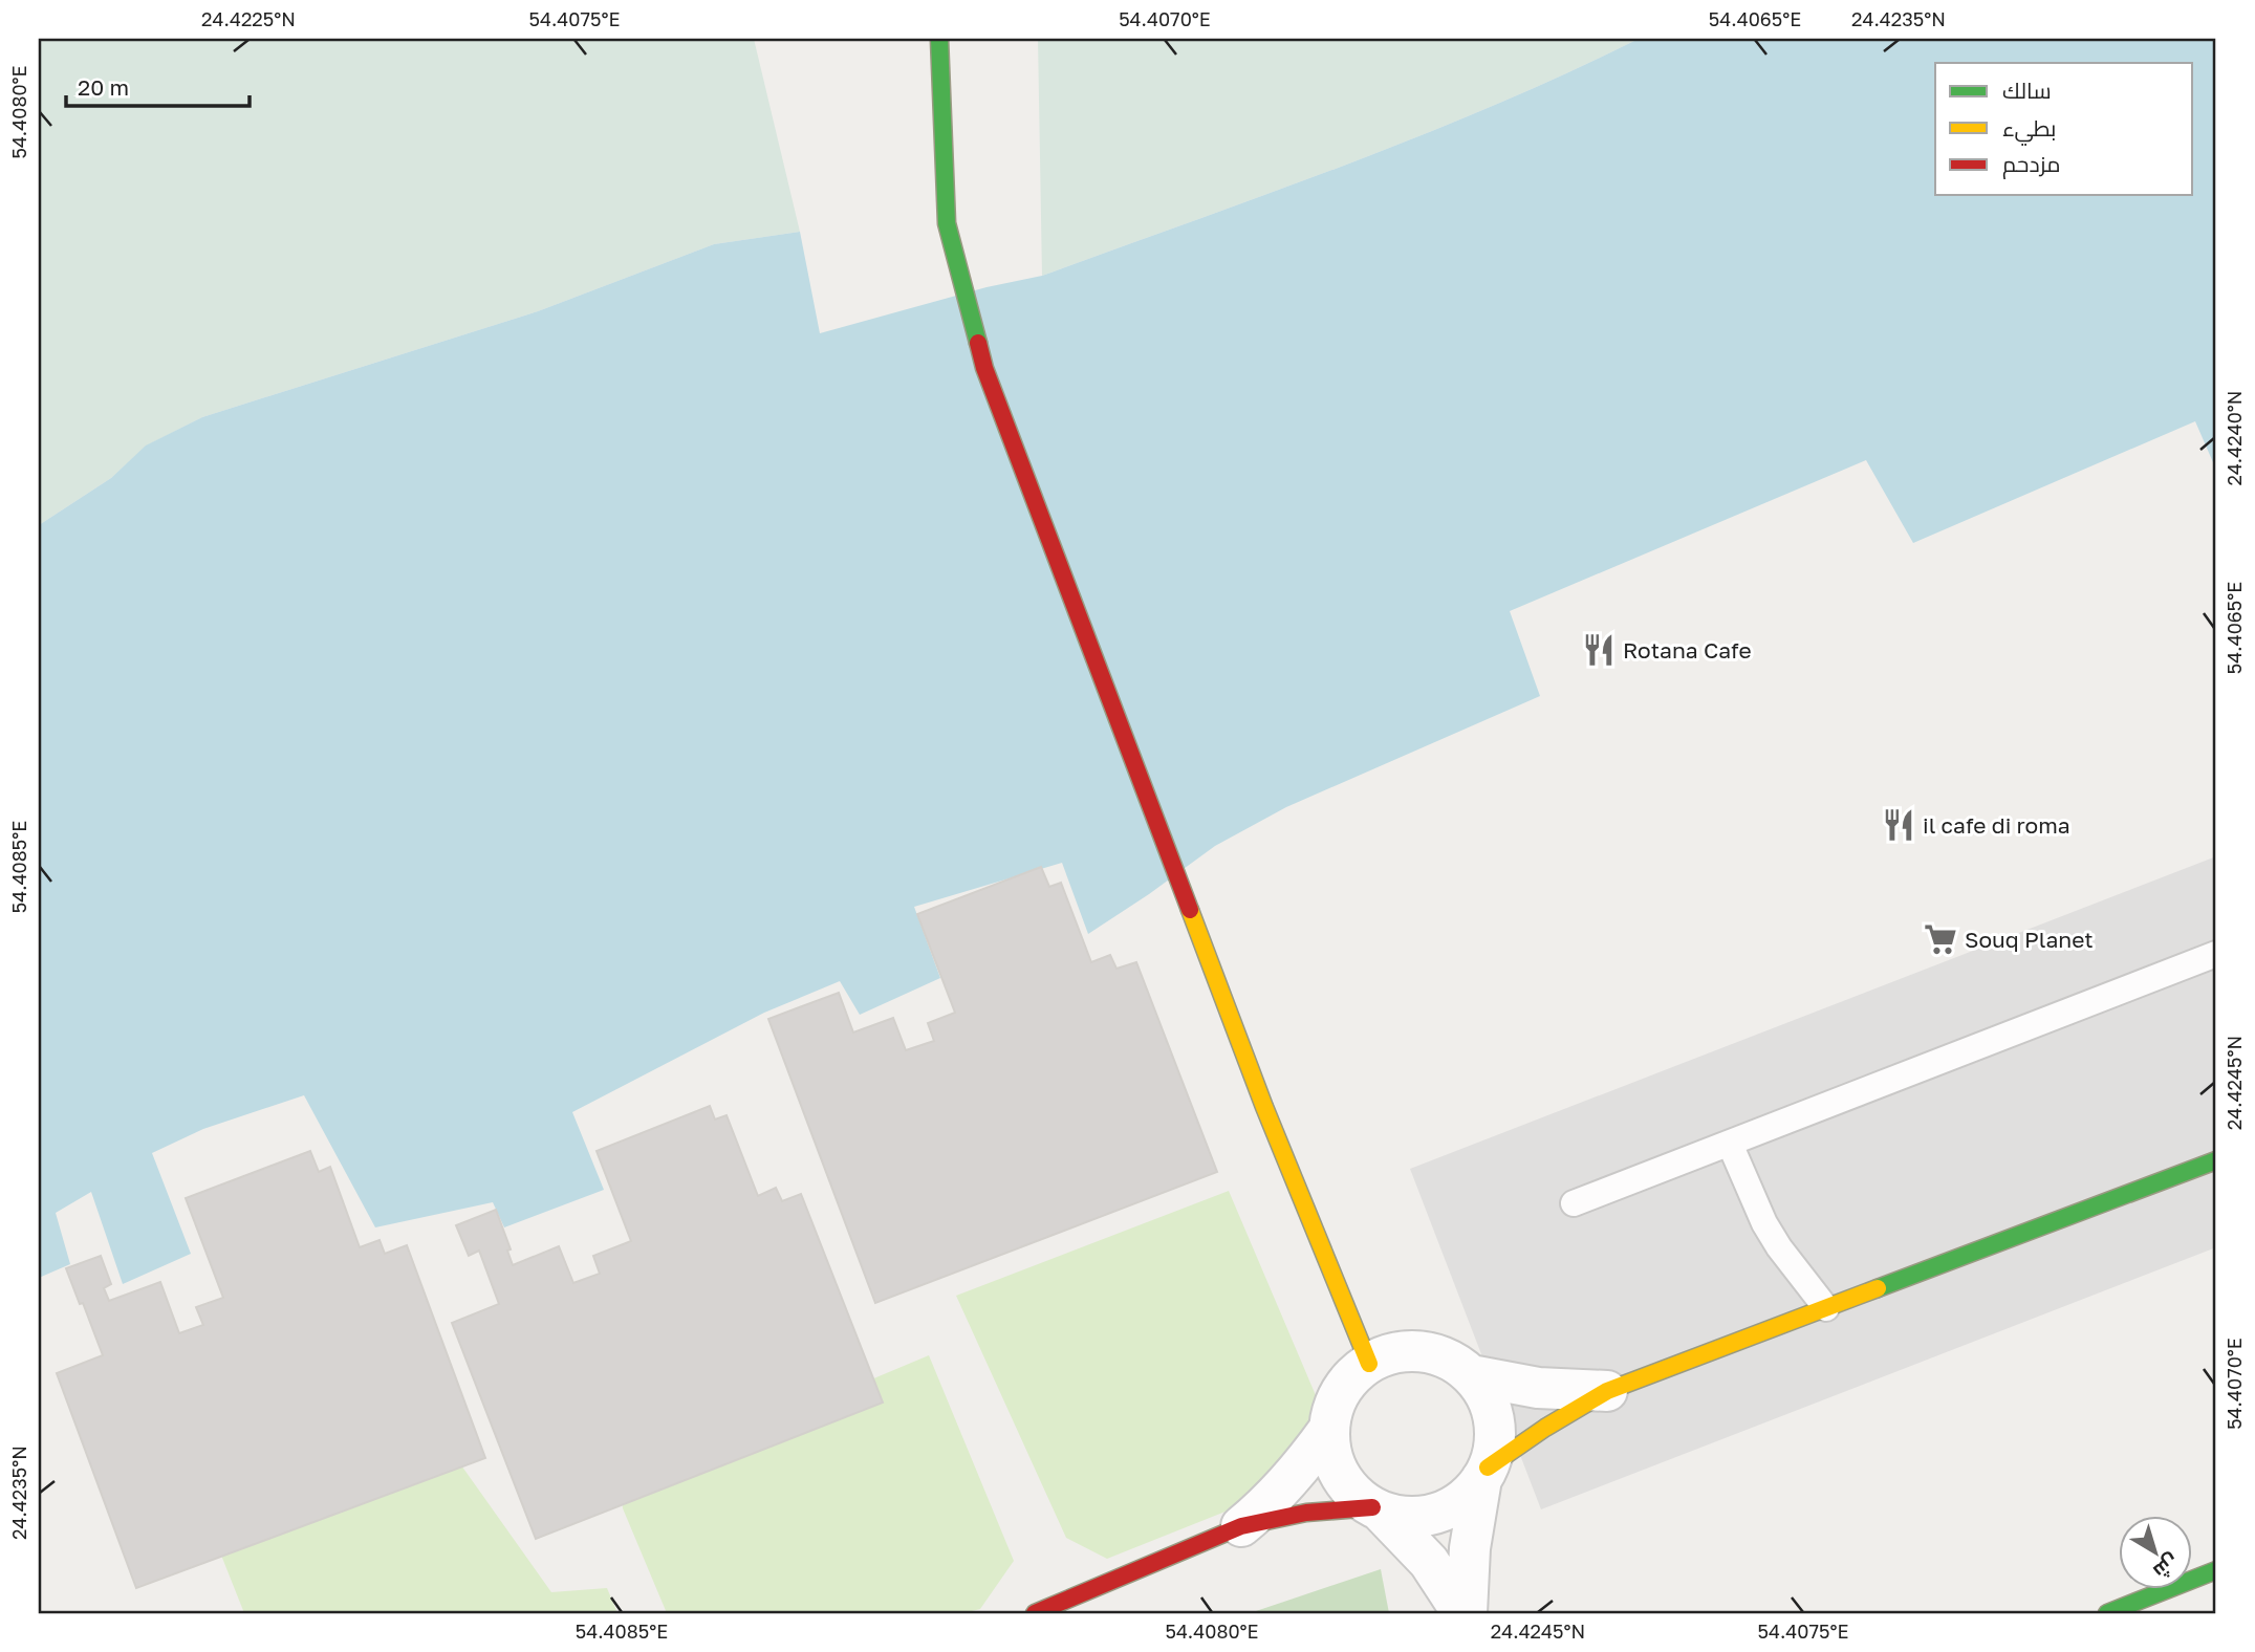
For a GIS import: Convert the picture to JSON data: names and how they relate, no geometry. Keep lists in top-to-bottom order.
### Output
{
  "places": {
    "restaurant": ["Rotana Cafe", "il cafe di roma"],
    "supermarket": ["Souq Planet"]
  },
  "legend": ["سالك", "بطيء", "مزدحم"],
  "scale_bar": "20 m",
  "north": "bottom right",
  "coordinates": [
    "24.4225°N",
    "54.4075°E",
    "54.4070°E",
    "54.4065°E",
    "24.4235°N",
    "54.4080°E",
    "24.4240°N",
    "54.4085°E",
    "24.4245°N"
  ]
}
